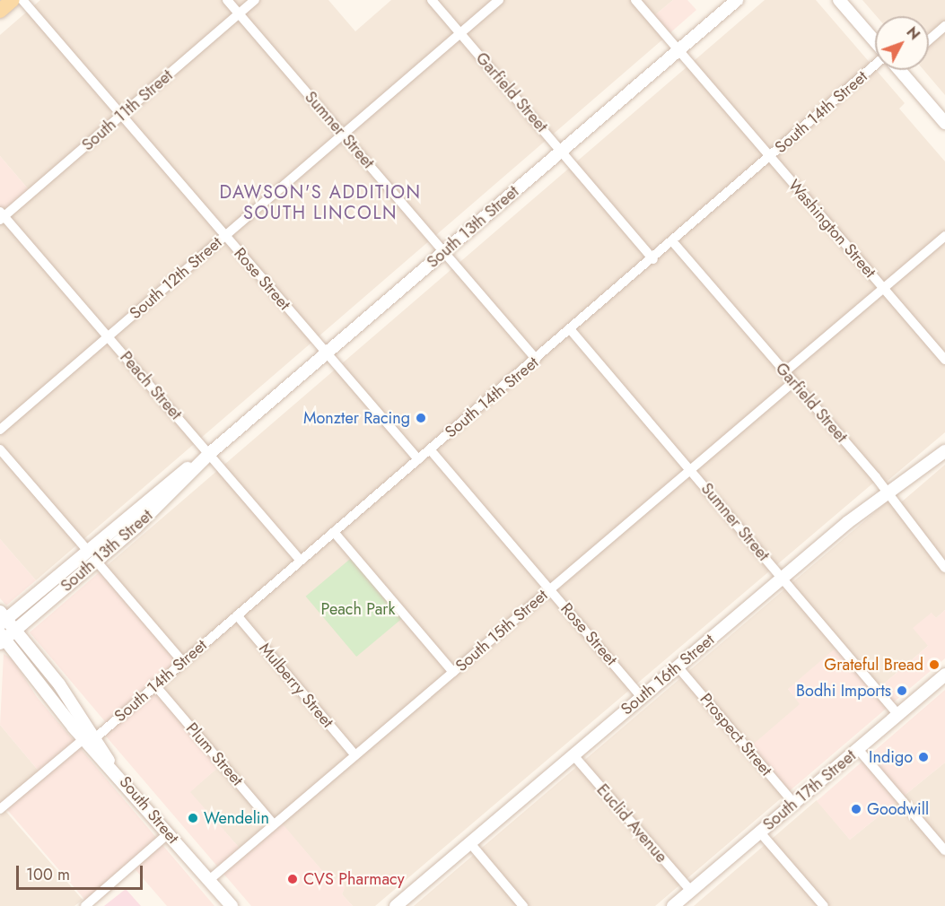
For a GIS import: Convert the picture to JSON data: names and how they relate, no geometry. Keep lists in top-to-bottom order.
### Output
{
  "streets": {
    "main road": [
      "South 13th Street",
      "South 16th Street",
      "South 17th Street",
      "South Street"
    ],
    "street": [
      "Garfield Street",
      "South 11th Street",
      "South 14th Street",
      "Sumner Street",
      "Washington Street",
      "South 12th Street",
      "Rose Street",
      "Peach Street",
      "South 15th Street",
      "Mulberry Street",
      "Prospect Street",
      "Plum Street",
      "Euclid Avenue"
    ]
  },
  "crossings": [
    ["Garfield Street", "South 14th Street"],
    ["Garfield Street", "South 13th Street"],
    ["Garfield Street", "South 12th Street"],
    ["Garfield Street", "South 15th Street"],
    ["Garfield Street", "South 16th Street"],
    ["South 11th Street", "Sumner Street"],
    ["South 11th Street", "Rose Street"],
    ["South 11th Street", "Peach Street"],
    ["South 14th Street", "Sumner Street"],
    ["South 14th Street", "Washington Street"],
    ["South 14th Street", "Rose Street"],
    ["South 14th Street", "Peach Street"],
    ["South 14th Street", "Mulberry Street"],
    ["South 14th Street", "Plum Street"],
    ["South 14th Street", "South Street"],
    ["Sumner Street", "South 13th Street"],
    ["Sumner Street", "South 12th Street"],
    ["Sumner Street", "South 15th Street"],
    ["Sumner Street", "South 16th Street"],
    ["Sumner Street", "South 17th Street"],
    ["South 13th Street", "Washington Street"],
    ["South 13th Street", "Rose Street"],
    ["South 13th Street", "Peach Street"],
    ["South 13th Street", "South Street"],
    ["South 12th Street", "Rose Street"],
    ["South 12th Street", "Peach Street"],
    ["Rose Street", "South 15th Street"],
    ["Rose Street", "South 16th Street"],
    ["South 15th Street", "Mulberry Street"],
    ["South 15th Street", "Plum Street"],
    ["South 15th Street", "South Street"],
    ["South 16th Street", "Prospect Street"],
    ["South 16th Street", "Euclid Avenue"],
    ["Prospect Street", "South 17th Street"],
    ["South 17th Street", "Euclid Avenue"]
  ],
  "districts": ["DAWSON'S ADDITION SOUTH LINCOLN"],
  "parks": ["Peach Park"],
  "places": [
    "Monzter Racing",
    "Grateful Bread",
    "Bodhi Imports",
    "Indigo",
    "Goodwill",
    "Wendelin",
    "CVS Pharmacy"
  ],
  "scale_bar": "100 m",
  "north": "top right"
}
